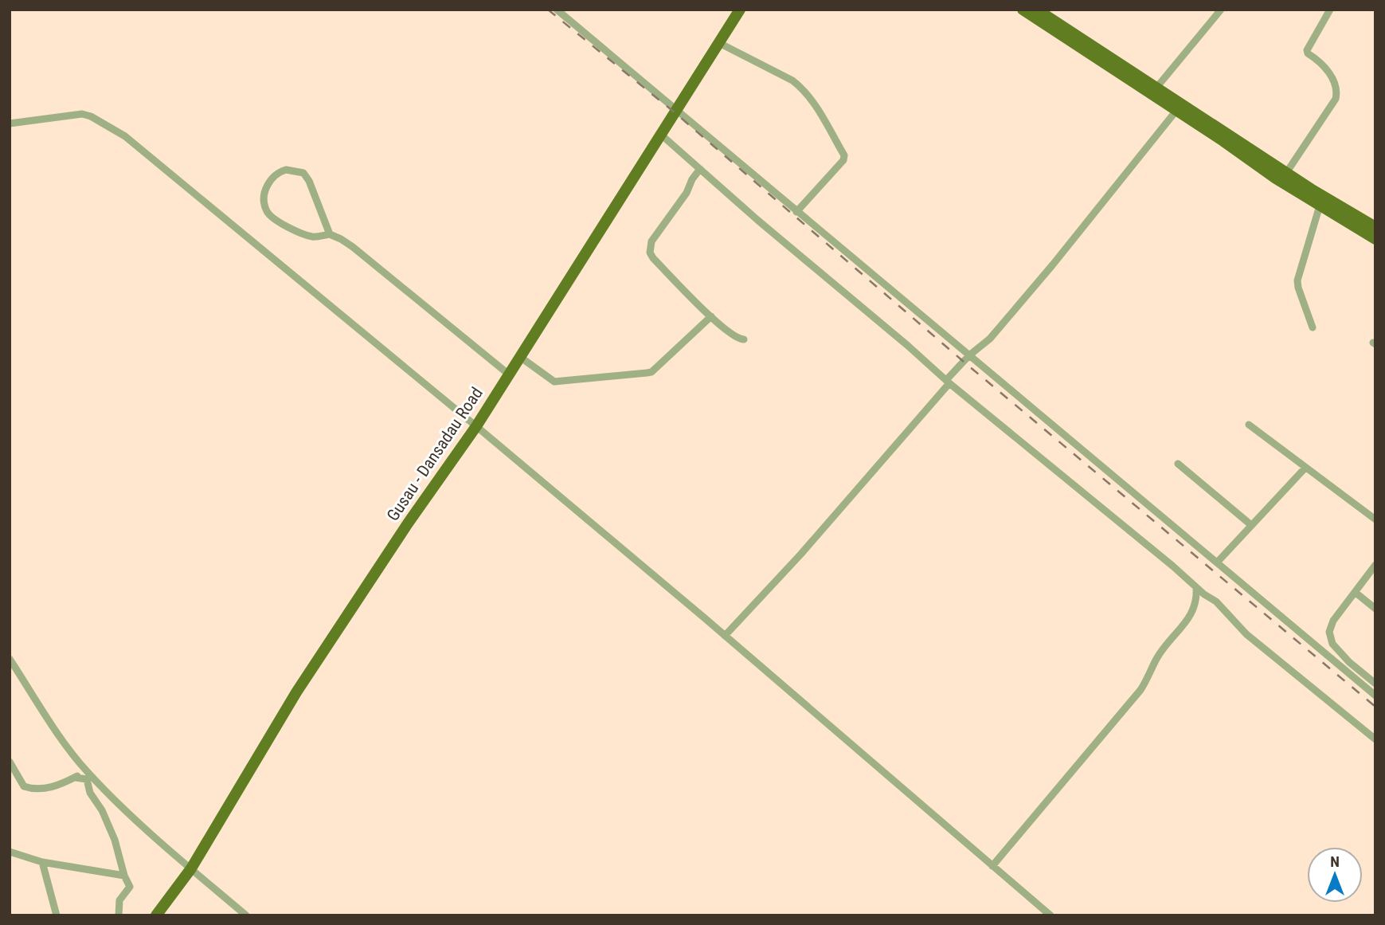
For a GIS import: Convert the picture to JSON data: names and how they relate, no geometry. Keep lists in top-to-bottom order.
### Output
{
  "streets": {
    "main road": ["Gusau - Dansadau Road"]
  },
  "north": "top"
}
